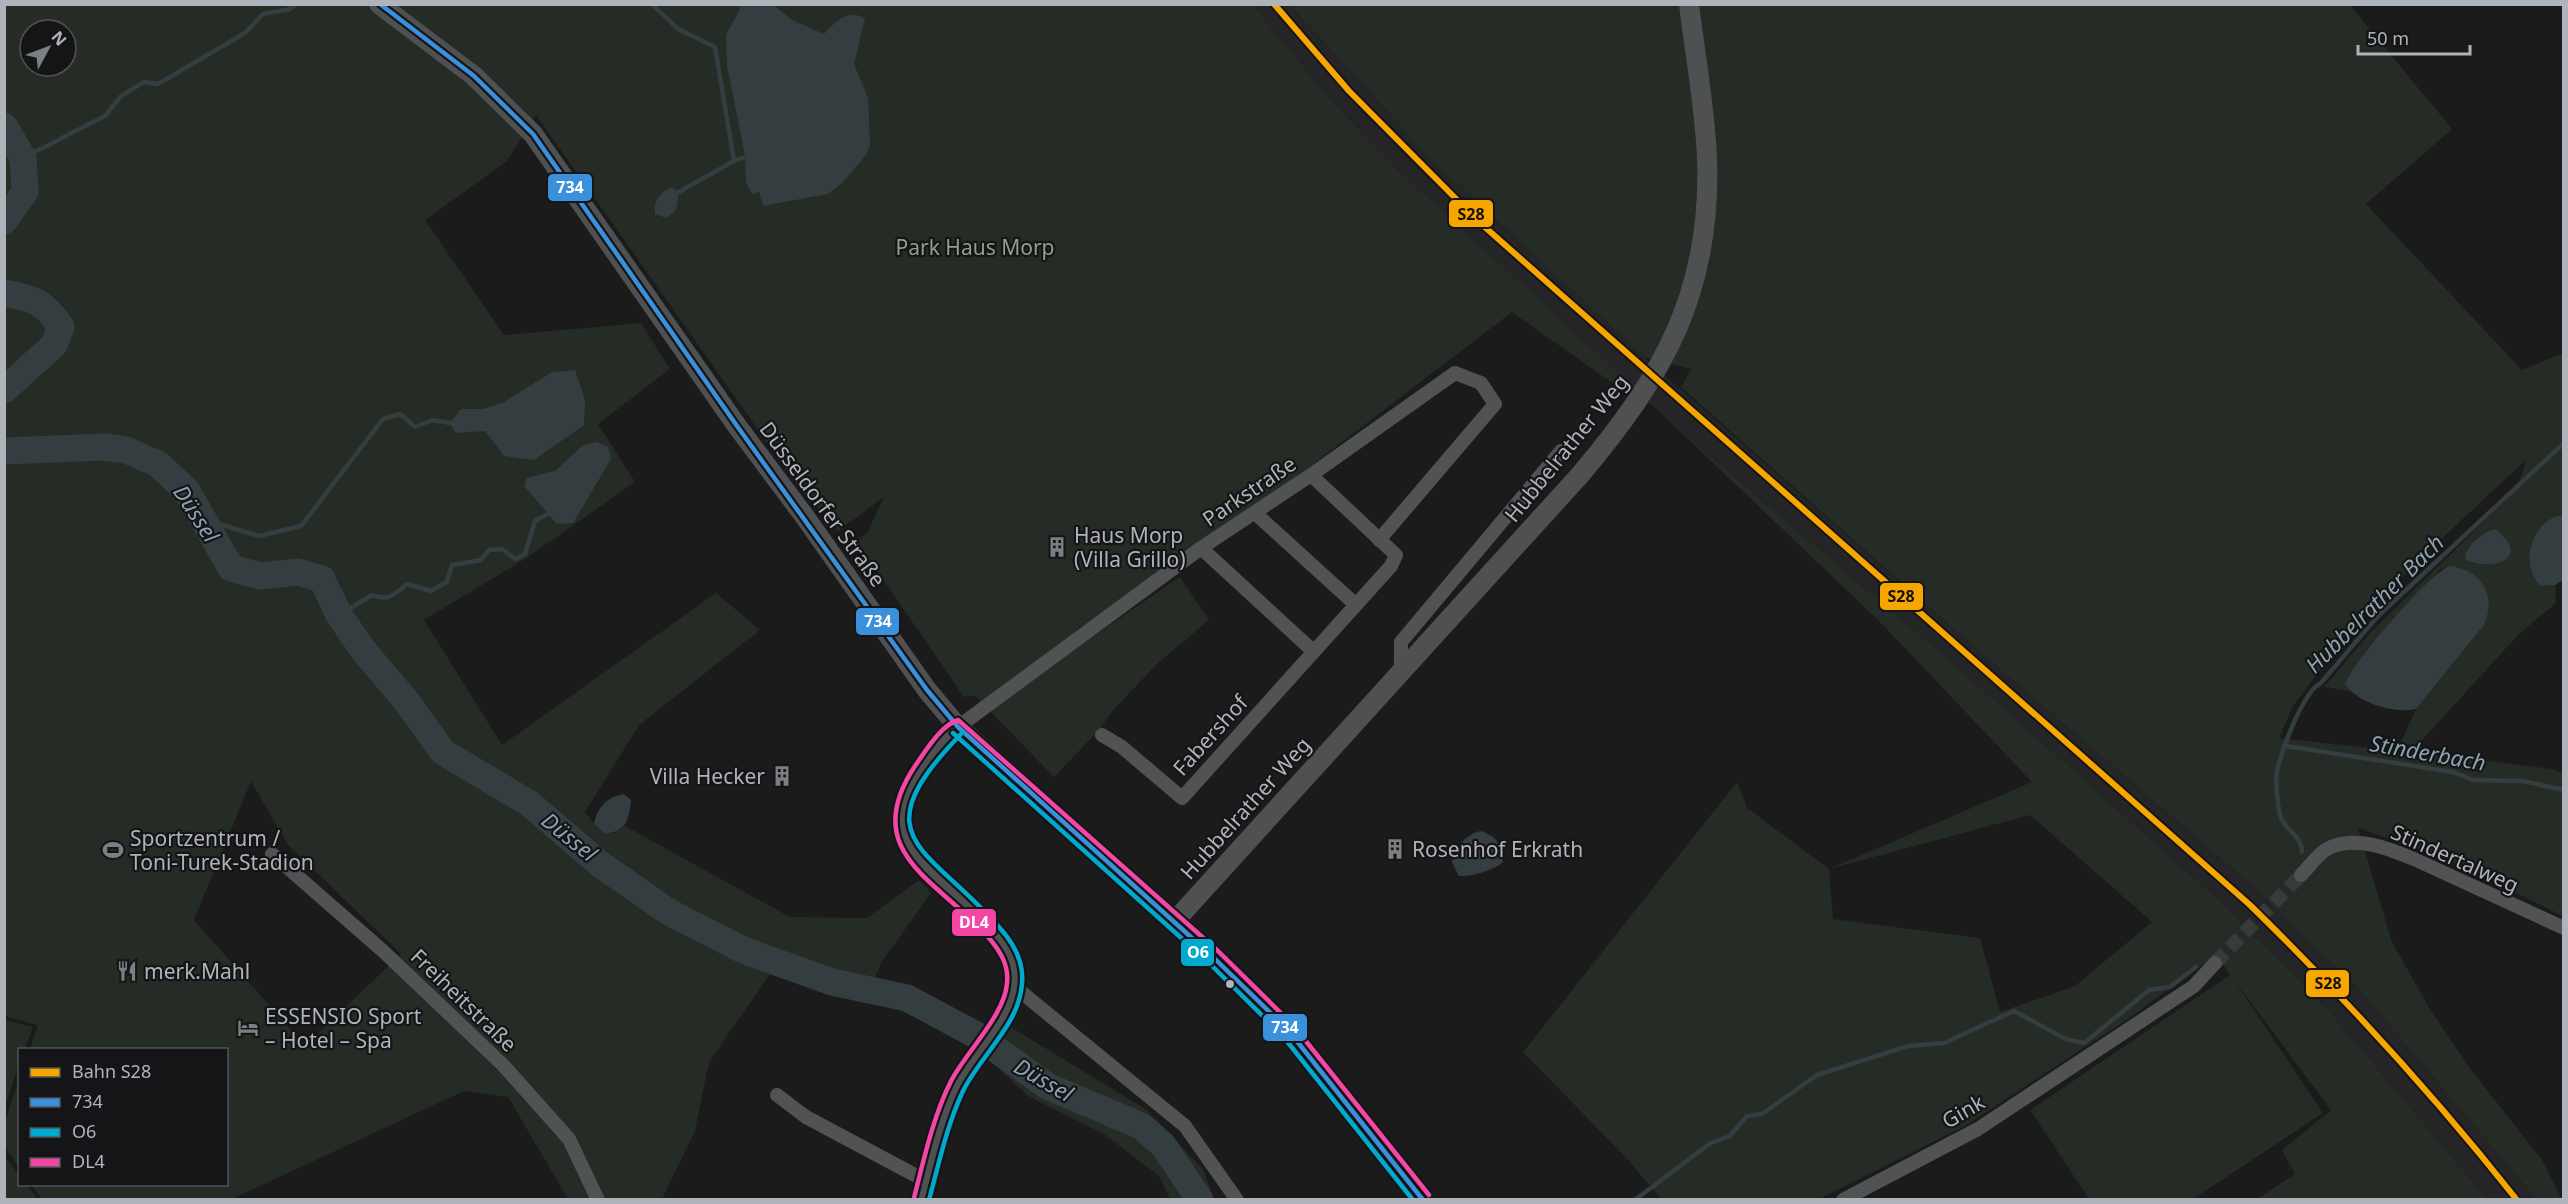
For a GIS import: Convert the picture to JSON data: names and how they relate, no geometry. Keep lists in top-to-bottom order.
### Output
{
  "streets": {
    "street": [
      "Hubbelrather Weg",
      "Parkstraße",
      "Düsseldorfer Straße",
      "Fabershof",
      "Stindertalweg",
      "Freiheitstraße",
      "Gink"
    ]
  },
  "crossings": [
    ["Hubbelrather Weg", "Düsseldorfer Straße"],
    ["Parkstraße", "Düsseldorfer Straße"],
    ["Parkstraße", "Fabershof"]
  ],
  "water": ["Düssel", "Hubbelrather Bach", "Stinderbach"],
  "parks": ["Park Haus Morp"],
  "places": {
    "building": ["Haus Morp (Villa Grillo)", "Villa Hecker", "Rosenhof Erkrath"],
    "sports": ["Sportzentrum / Toni-Turek-Stadion"],
    "restaurant": ["merk.Mahl"],
    "hotel": ["ESSENSIO Sport – Hotel – Spa"]
  },
  "lines": [
    "rail line S28",
    "transit line 734",
    "transit line DL4",
    "transit line O6"
  ],
  "legend": [
    "Bahn S28",
    "734",
    "O6",
    "DL4"
  ],
  "scale_bar": "50 m",
  "north": "top right"
}
